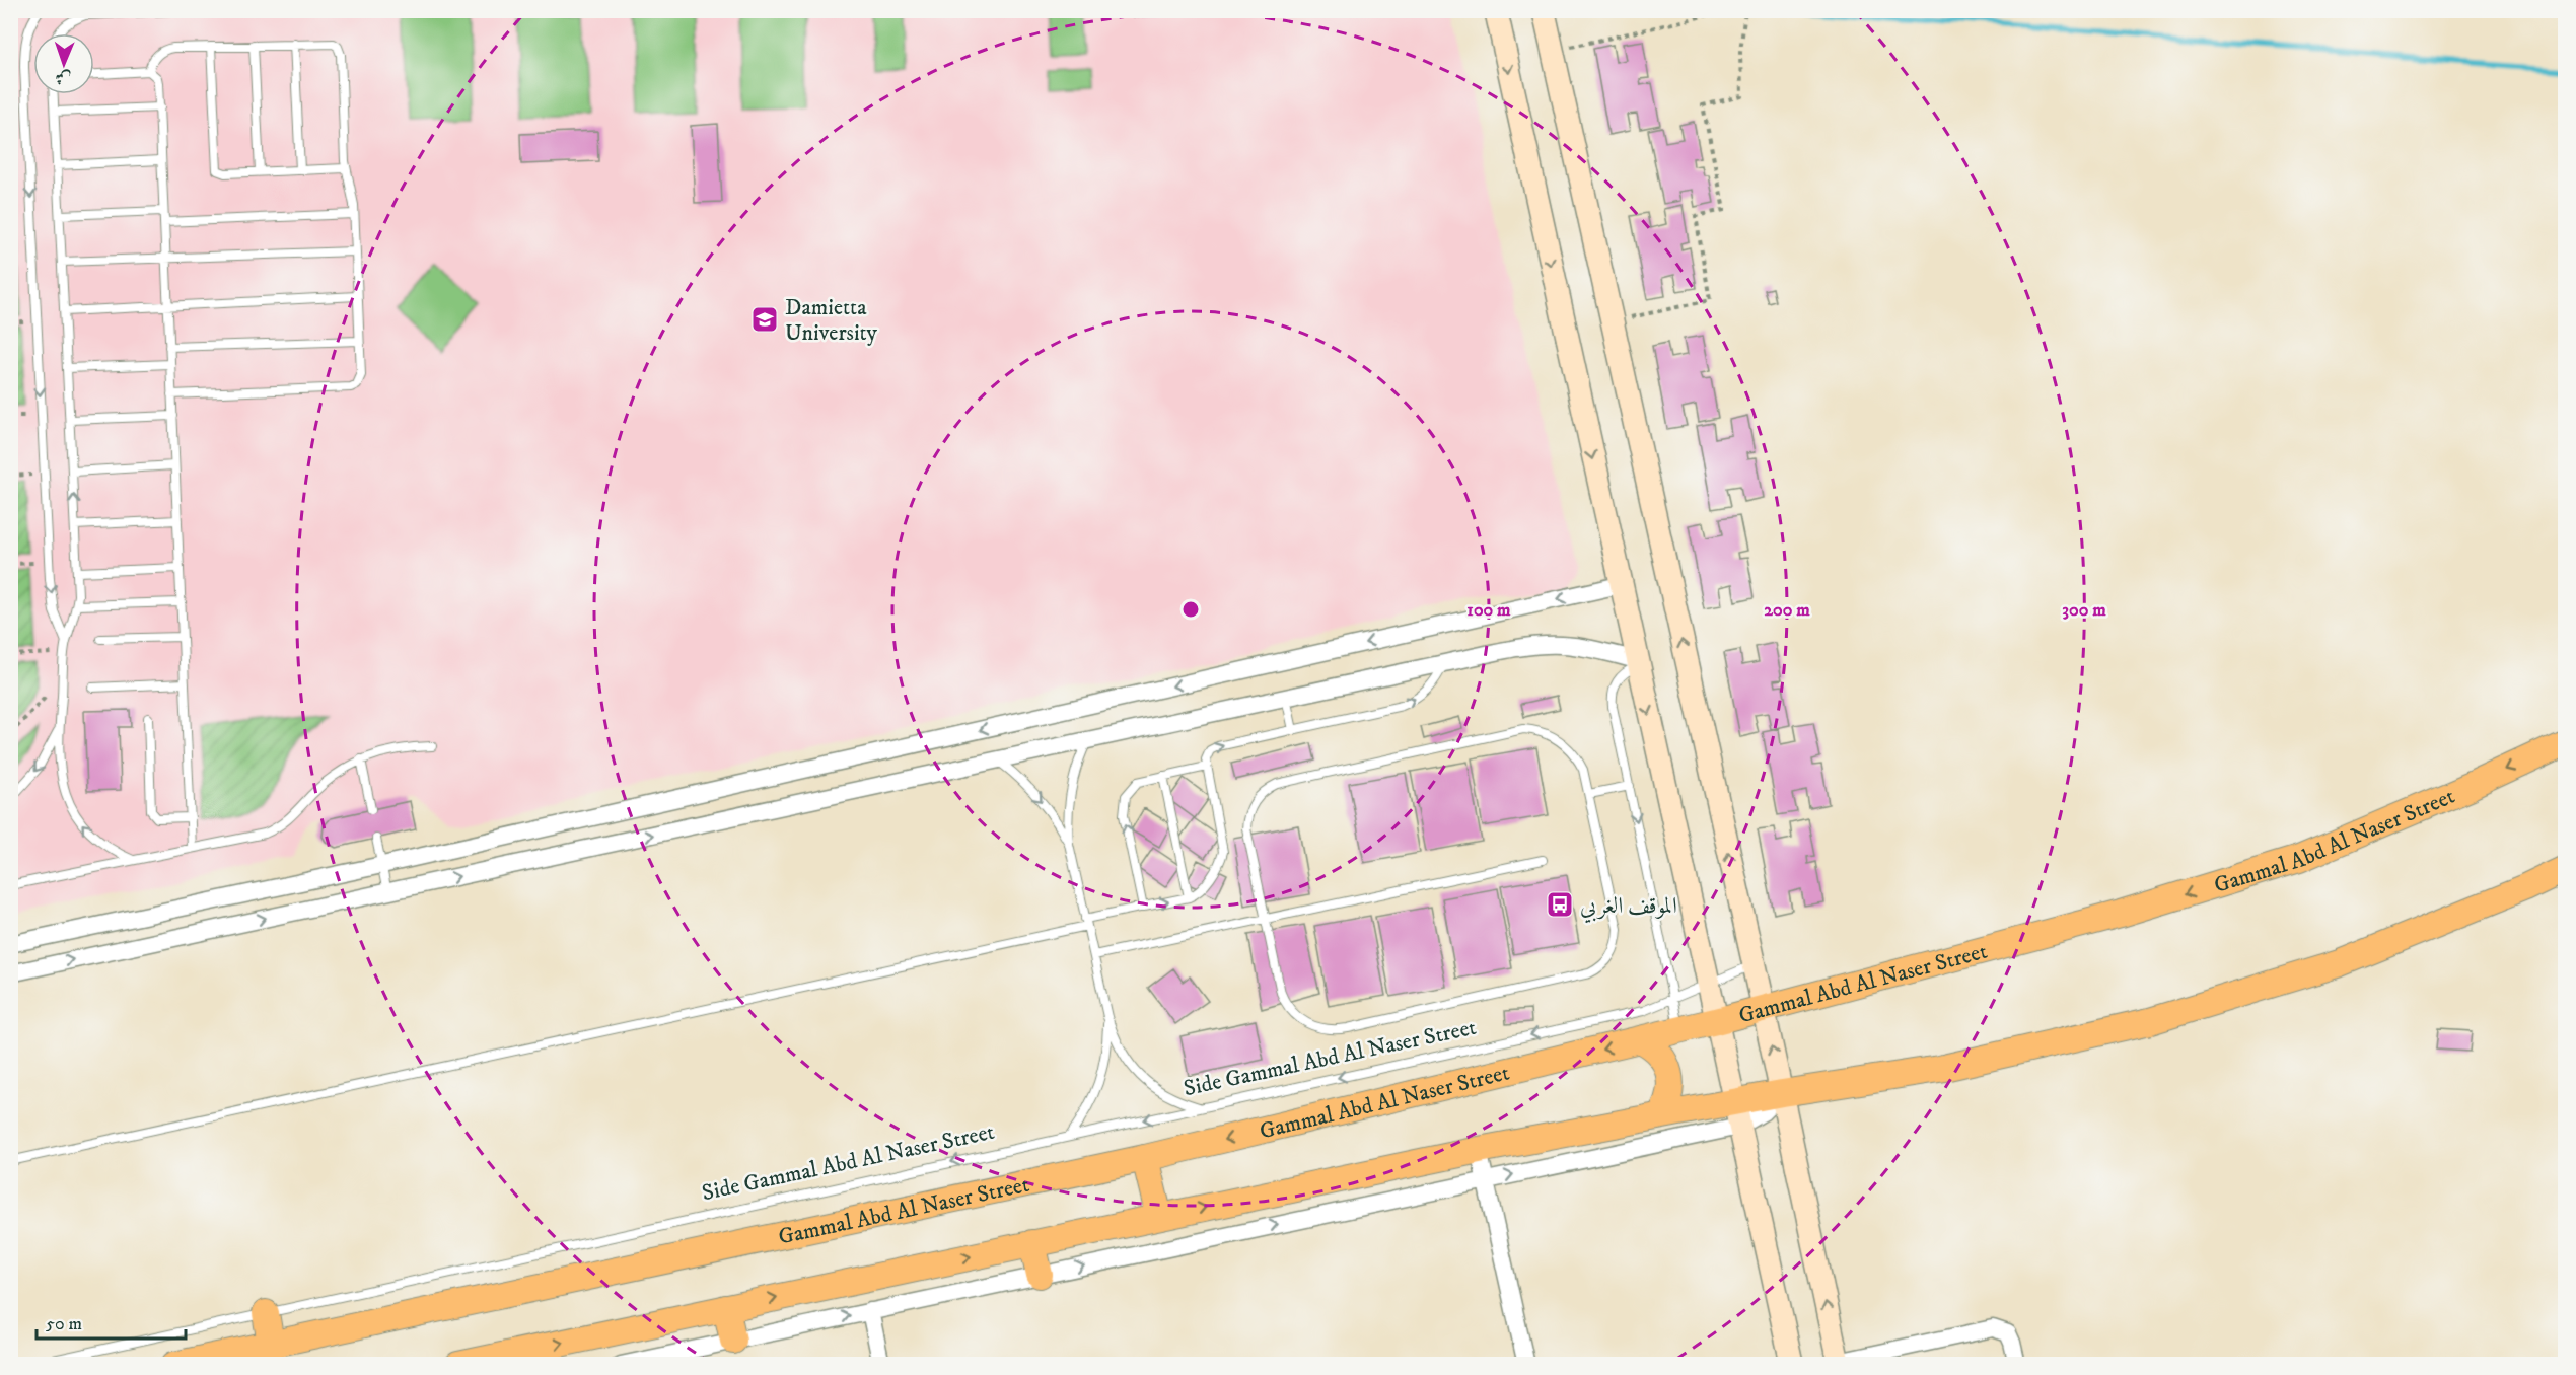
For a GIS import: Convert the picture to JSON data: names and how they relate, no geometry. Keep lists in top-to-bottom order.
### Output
{
  "streets": {
    "main road": ["Gammal Abd Al Naser Street"],
    "lane": ["Side Gammal Abd Al Naser Street"]
  },
  "one_way": ["Side Gammal Abd Al Naser Street"],
  "places": {
    "school or university": ["Damietta University"],
    "bus stop": ["الموقف الغربي"]
  },
  "scale_bar": "50 m",
  "north": "bottom",
  "rings": ["100 m", "200 m", "300 m"]
}
